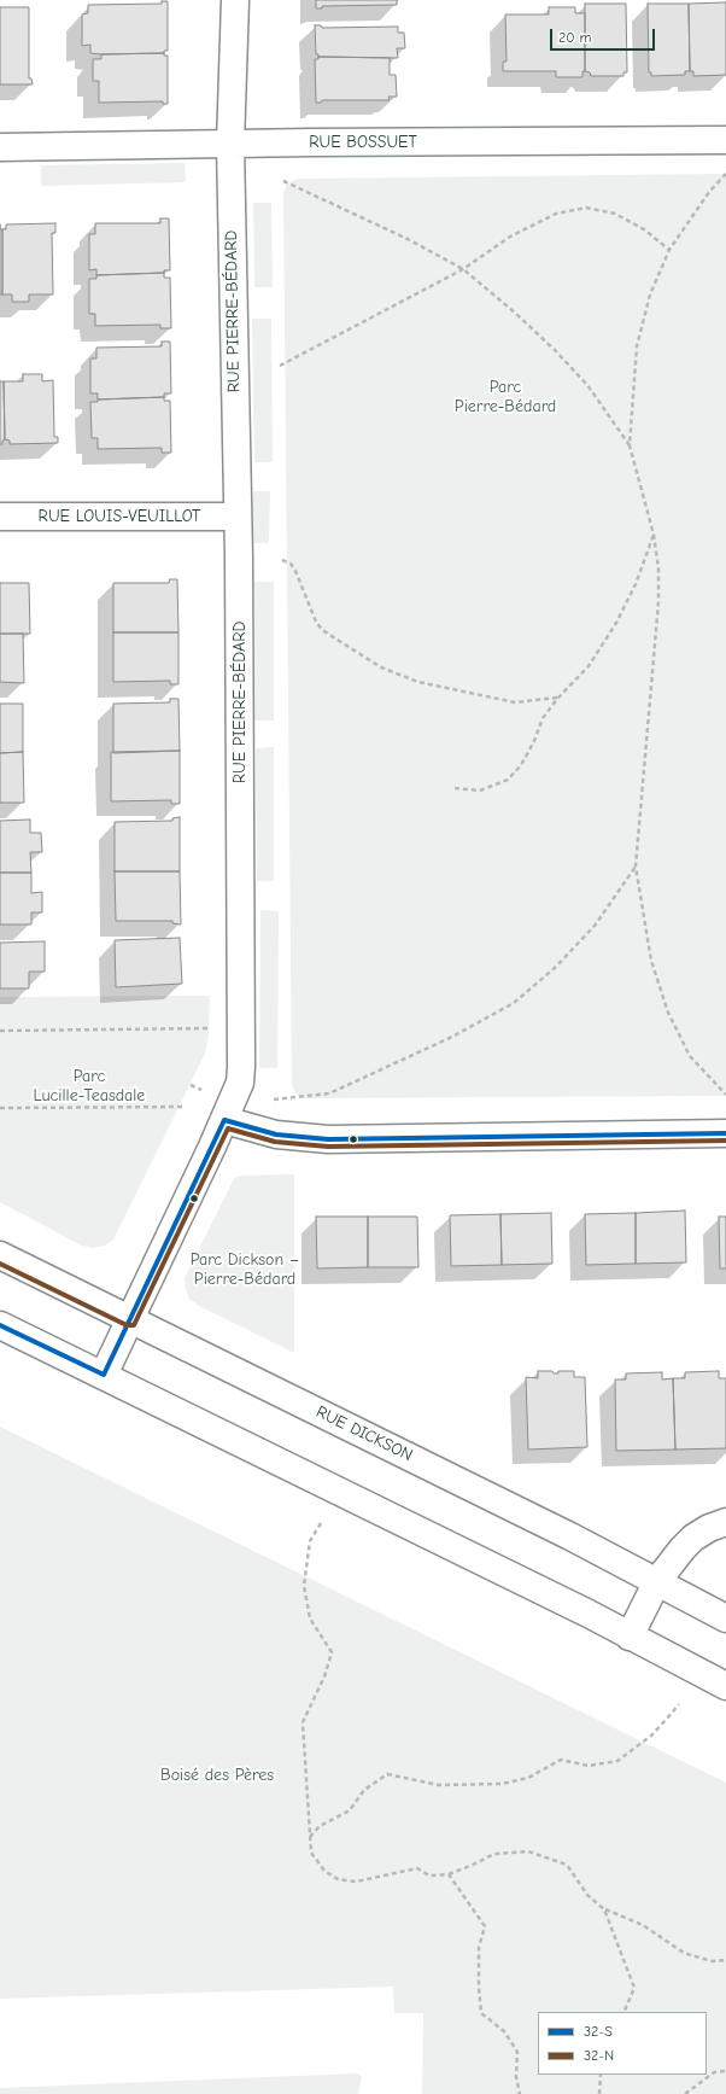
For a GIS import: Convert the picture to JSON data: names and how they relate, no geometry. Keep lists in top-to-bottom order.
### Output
{
  "streets": {
    "street": [
      "RUE BOSSUET",
      "RUE PIERRE-BÉDARD",
      "RUE LOUIS-VEUILLOT",
      "RUE DICKSON"
    ]
  },
  "crossings": [
    ["RUE BOSSUET", "RUE PIERRE-BÉDARD"],
    ["RUE PIERRE-BÉDARD", "RUE LOUIS-VEUILLOT"],
    ["RUE PIERRE-BÉDARD", "RUE DICKSON"]
  ],
  "parks": [
    "Parc Pierre-Bédard",
    "Parc Lucille-Teasdale",
    "Parc Dickson – Pierre-Bédard",
    "Boisé des Pères"
  ],
  "lines": ["transit line 32-S", "transit line 32-N"],
  "legend": ["32-S", "32-N"],
  "scale_bar": "20 m"
}
